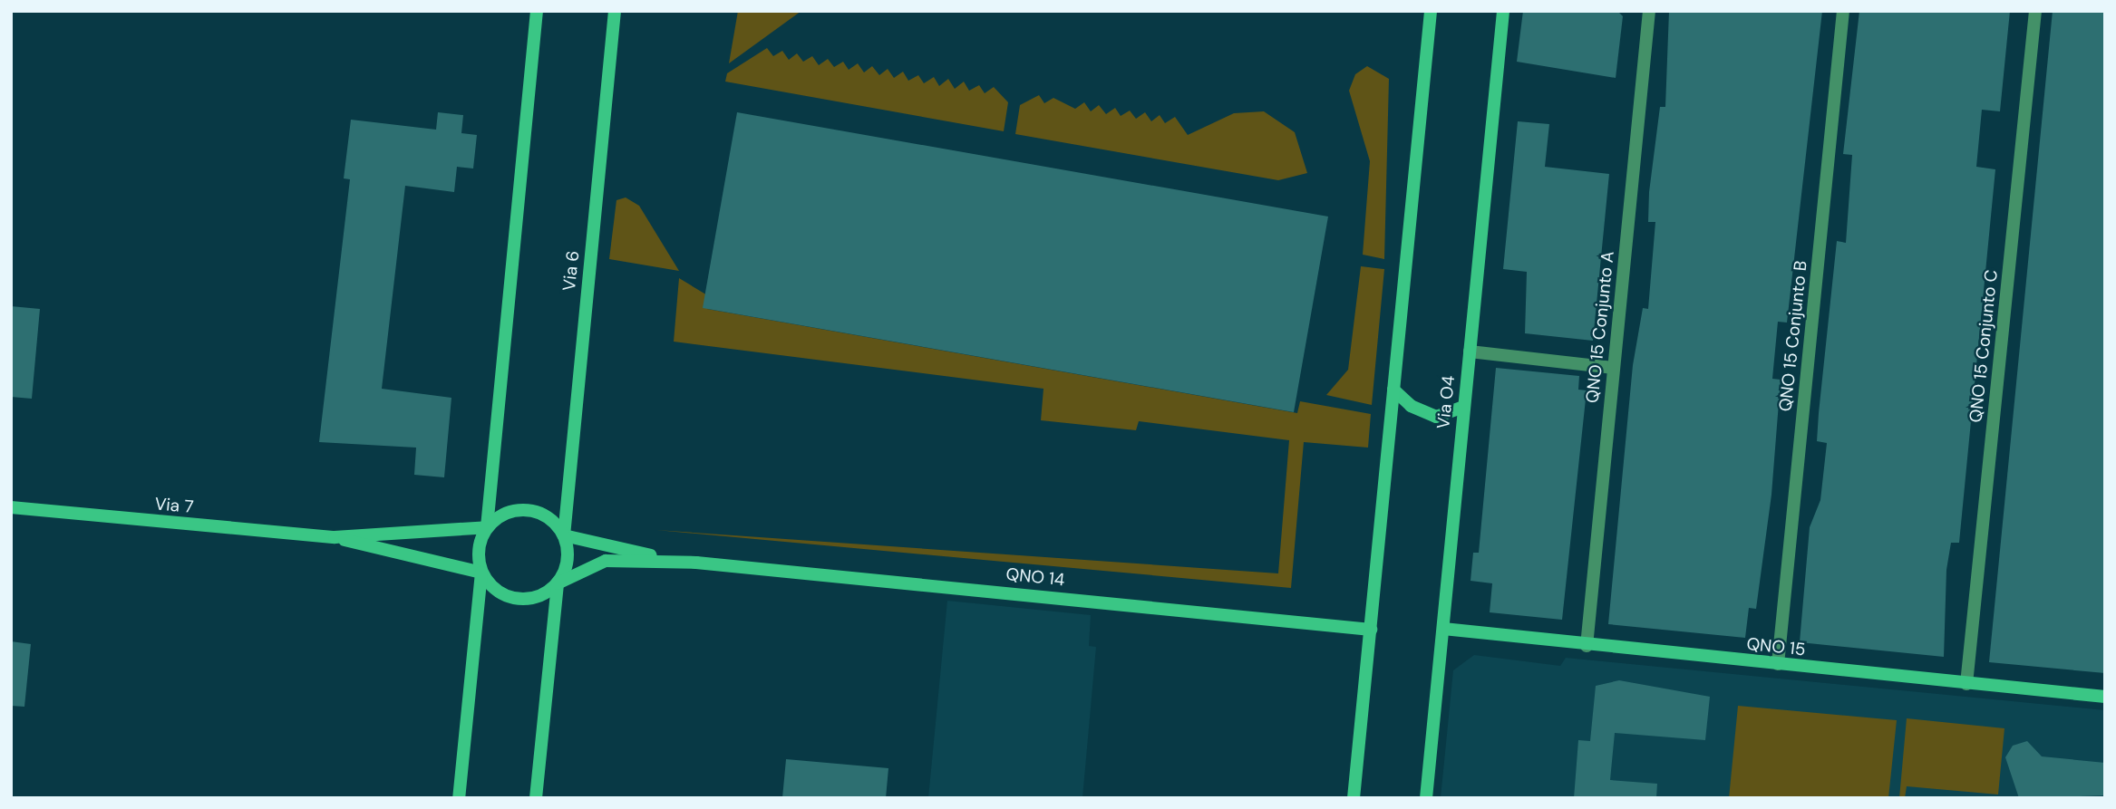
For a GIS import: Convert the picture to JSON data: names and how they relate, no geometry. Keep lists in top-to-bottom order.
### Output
{
  "streets": {
    "main road": [
      "Via 6",
      "Via O4",
      "Via 7",
      "QNO 14",
      "QNO 15"
    ],
    "street": ["QNO 15 Conjunto A", "QNO 15 Conjunto B", "QNO 15 Conjunto C"]
  },
  "crossings": [
    ["Via 6", "Via 7"],
    ["Via 6", "QNO 14"],
    ["QNO 15 Conjunto A", "QNO 15"],
    ["QNO 15 Conjunto B", "QNO 15"],
    ["QNO 15 Conjunto C", "QNO 15"],
    ["Via O4", "QNO 15"],
    ["Via 7", "QNO 14"]
  ]
}
